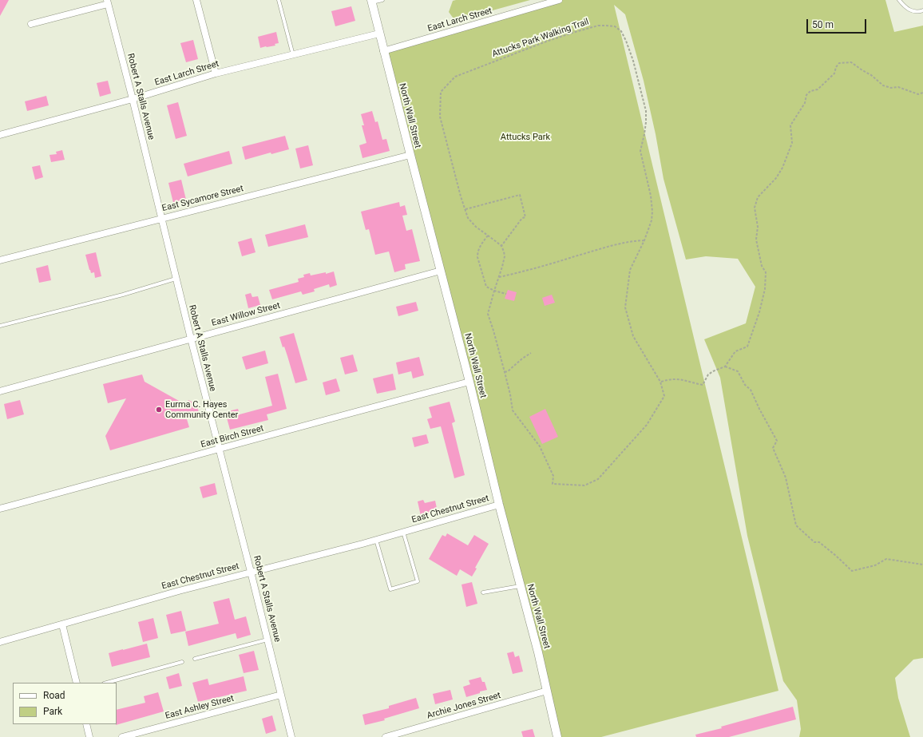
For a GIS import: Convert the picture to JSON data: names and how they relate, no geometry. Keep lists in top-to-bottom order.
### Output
{
  "streets": {
    "street": [
      "East Larch Street",
      "Robert A Stalls Avenue",
      "North Wall Street",
      "East Sycamore Street",
      "East Willow Street",
      "East Birch Street",
      "East Chestnut Street",
      "Archie Jones Street",
      "East Ashley Street"
    ],
    "path": ["Attucks Park Walking Trail"]
  },
  "crossings": [
    ["East Larch Street", "Robert A Stalls Avenue"],
    ["East Larch Street", "North Wall Street"],
    ["Robert A Stalls Avenue", "East Sycamore Street"],
    ["Robert A Stalls Avenue", "East Willow Street"],
    ["Robert A Stalls Avenue", "East Birch Street"],
    ["Robert A Stalls Avenue", "East Chestnut Street"],
    ["Robert A Stalls Avenue", "East Ashley Street"],
    ["North Wall Street", "East Sycamore Street"],
    ["North Wall Street", "East Willow Street"],
    ["North Wall Street", "East Birch Street"],
    ["North Wall Street", "East Chestnut Street"],
    ["North Wall Street", "Archie Jones Street"]
  ],
  "parks": ["Attucks Park"],
  "places": ["Eurma C. Hayes Community Center"],
  "legend": ["Road", "Park"],
  "scale_bar": "50 m"
}
